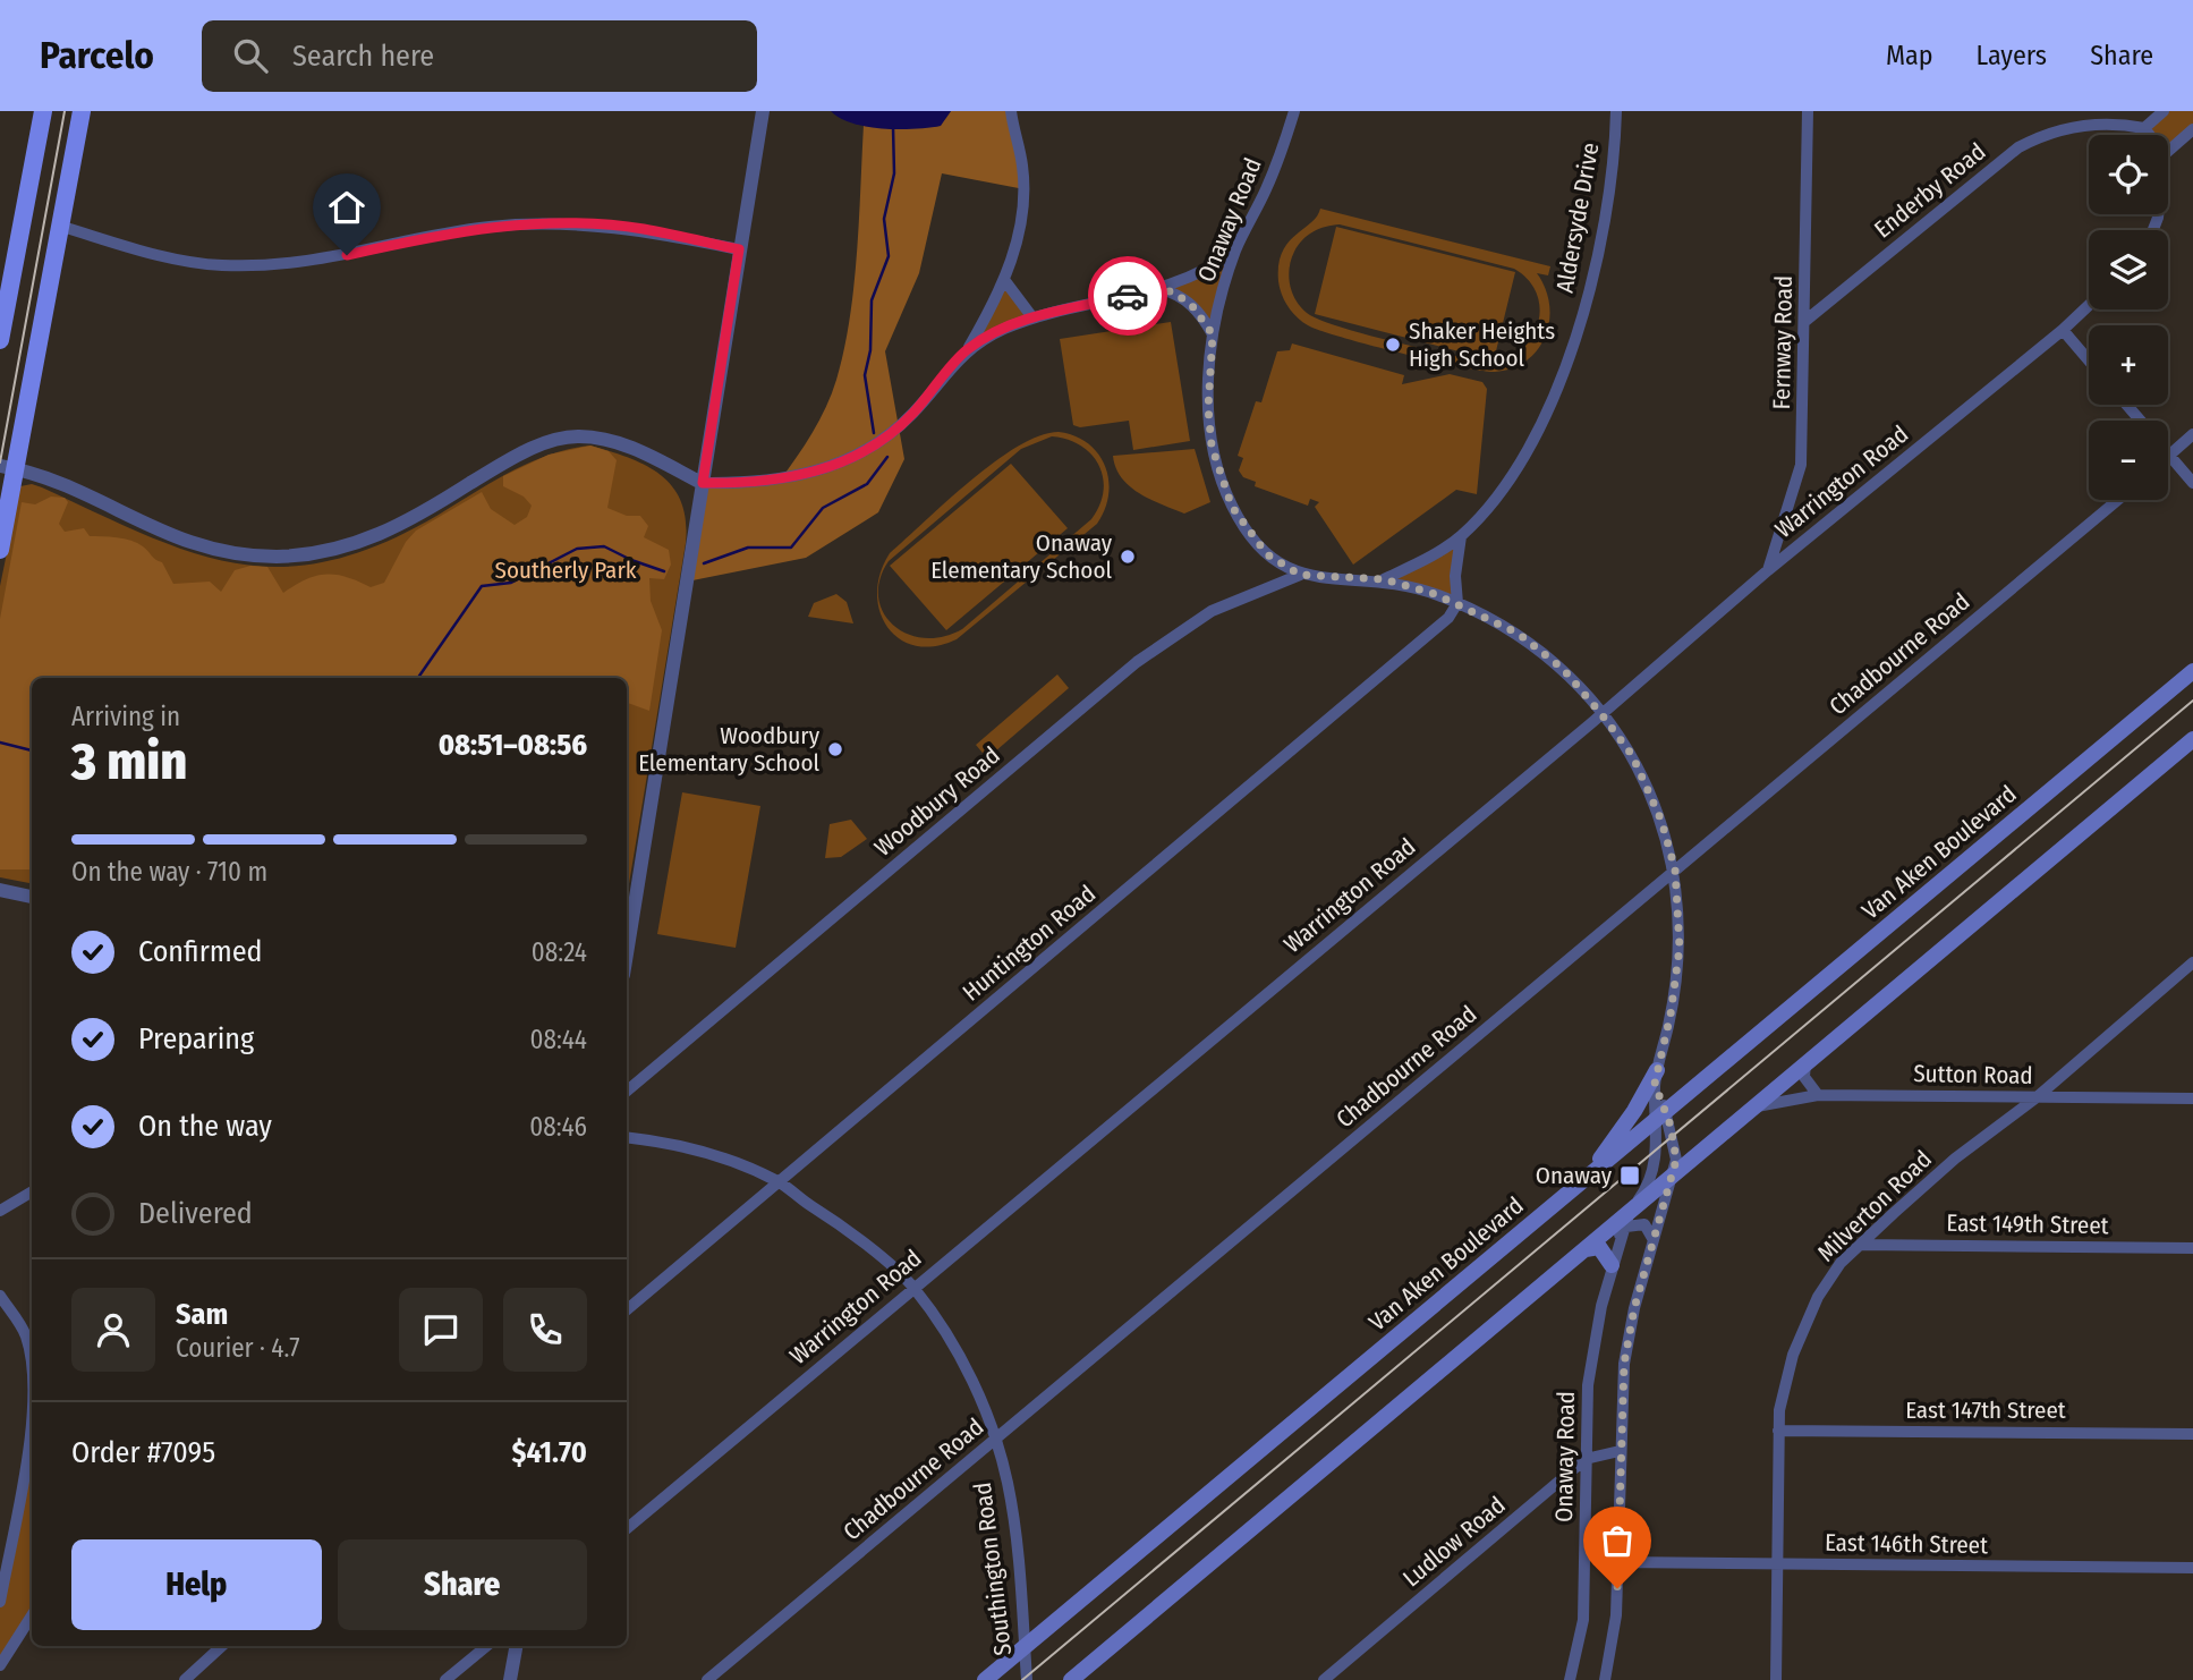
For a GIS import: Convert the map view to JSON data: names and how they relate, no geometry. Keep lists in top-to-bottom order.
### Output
{
  "streets": {
    "main road": ["Van Aken Boulevard"],
    "street": [
      "Enderby Road",
      "Aldersyde Drive",
      "Onaway Road",
      "Fernway Road",
      "Warrington Road",
      "Chadbourne Road",
      "Woodbury Road",
      "Huntington Road",
      "Sutton Road",
      "Milverton Road",
      "East 149th Street",
      "East 147th Street",
      "Ludlow Road",
      "East 146th Street",
      "Southington Road"
    ]
  },
  "crossings": [
    ["Enderby Road", "Fernway Road"],
    ["Aldersyde Drive", "Onaway Road"],
    ["Onaway Road", "Warrington Road"],
    ["Onaway Road", "Chadbourne Road"],
    ["Onaway Road", "Woodbury Road"],
    ["Onaway Road", "Van Aken Boulevard"],
    ["Onaway Road", "Huntington Road"],
    ["Onaway Road", "Ludlow Road"],
    ["Onaway Road", "East 146th Street"],
    ["Fernway Road", "Warrington Road"],
    ["Warrington Road", "Southington Road"],
    ["Chadbourne Road", "Southington Road"],
    ["Van Aken Boulevard", "Southington Road"],
    ["Huntington Road", "Southington Road"],
    ["Sutton Road", "Milverton Road"],
    ["Milverton Road", "East 149th Street"],
    ["Milverton Road", "East 147th Street"],
    ["Milverton Road", "East 146th Street"]
  ],
  "parks": ["Southerly Park"],
  "places": {
    "other": ["Shaker Heights High School", "Onaway Elementary School", "Woodbury Elementary School"],
    "transit": ["Onaway"]
  },
  "page": {
    "header": "Parcelo",
    "search": "Search here",
    "nav": ["Map", "Layers", "Share"],
    "map_buttons": ["+", "−"],
    "heading": ["3 min", "Arriving in", "08:51–08:56"],
    "panel": [
      "Sam",
      "Courier · 4.7",
      "Order #7095",
      "$41.70"
    ],
    "bar": "On the way · 710 m",
    "list": [
      ["Confirmed", "08:24"],
      ["Preparing", "08:44"],
      ["On the way", "08:46"],
      "Delivered"
    ],
    "buttons": ["Help", "Share"]
  }
}
